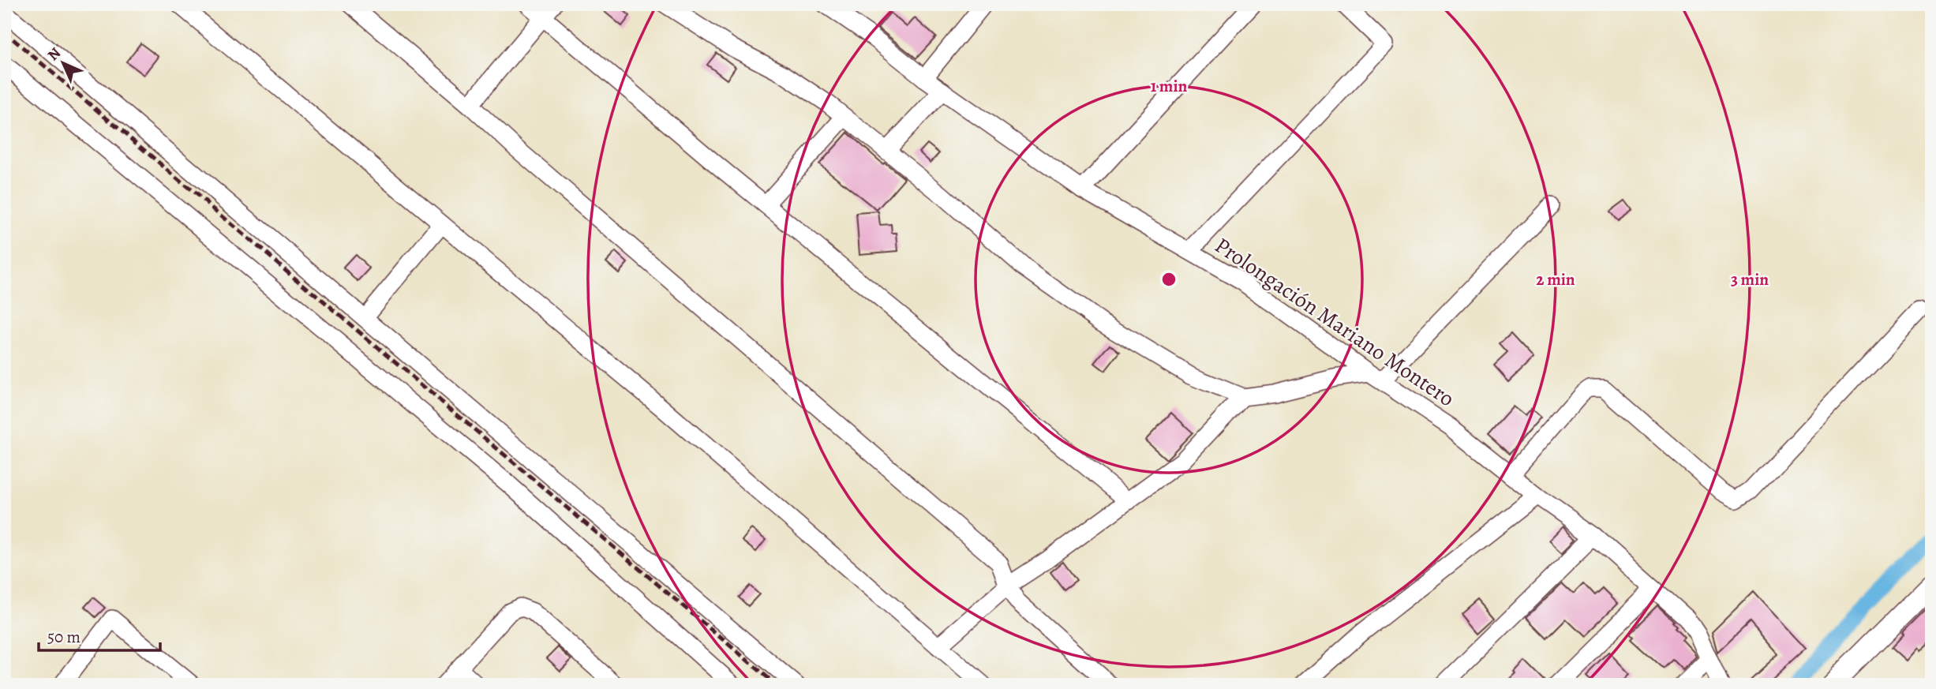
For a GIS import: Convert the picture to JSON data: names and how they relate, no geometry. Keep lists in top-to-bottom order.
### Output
{
  "streets": {
    "street": ["Prolongación Mariano Montero"]
  },
  "scale_bar": "50 m",
  "north": "top left",
  "rings": ["1 min", "2 min", "3 min"]
}
